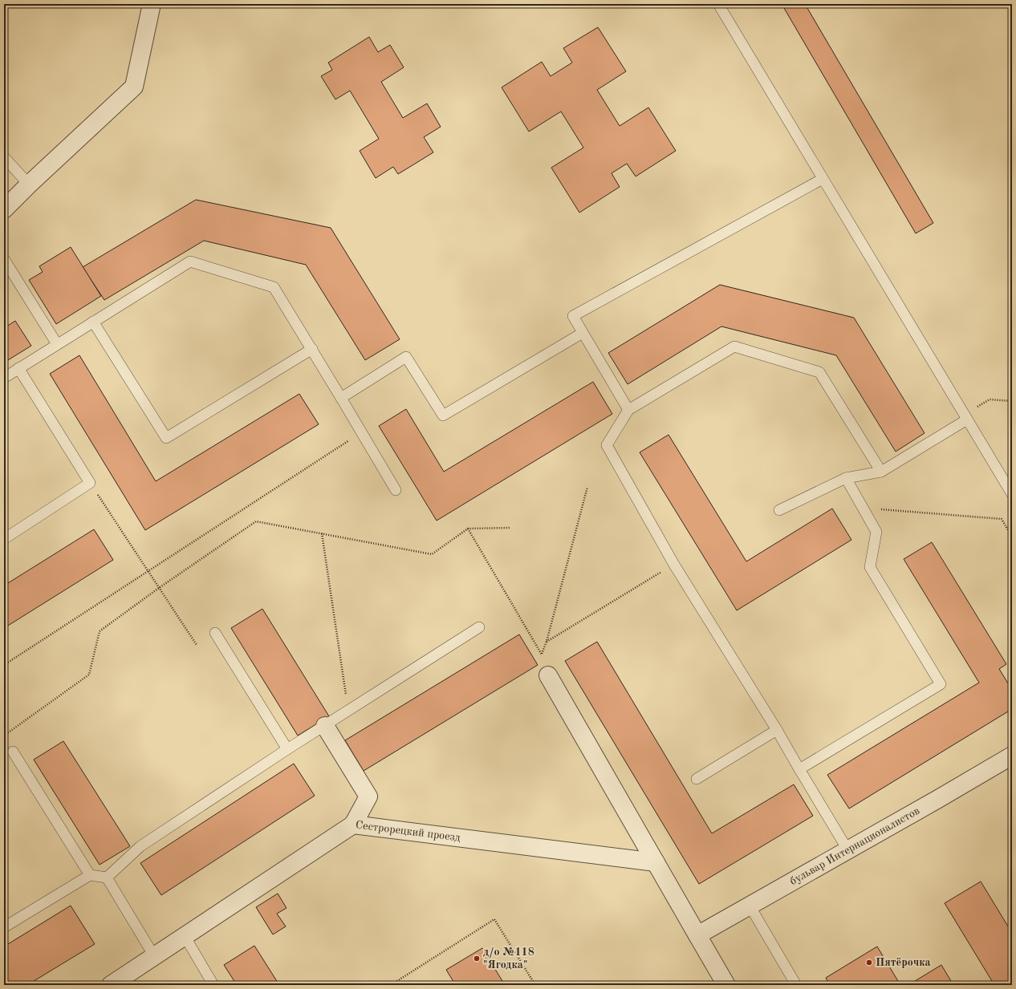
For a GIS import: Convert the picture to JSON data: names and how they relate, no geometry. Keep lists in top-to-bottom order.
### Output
{
  "streets": {
    "street": ["Сестрорецкий проезд", "бульвар Интернационалистов"]
  },
  "places": ["д/о №118 \"Ягодка\"", "Пятёрочка"]
}
